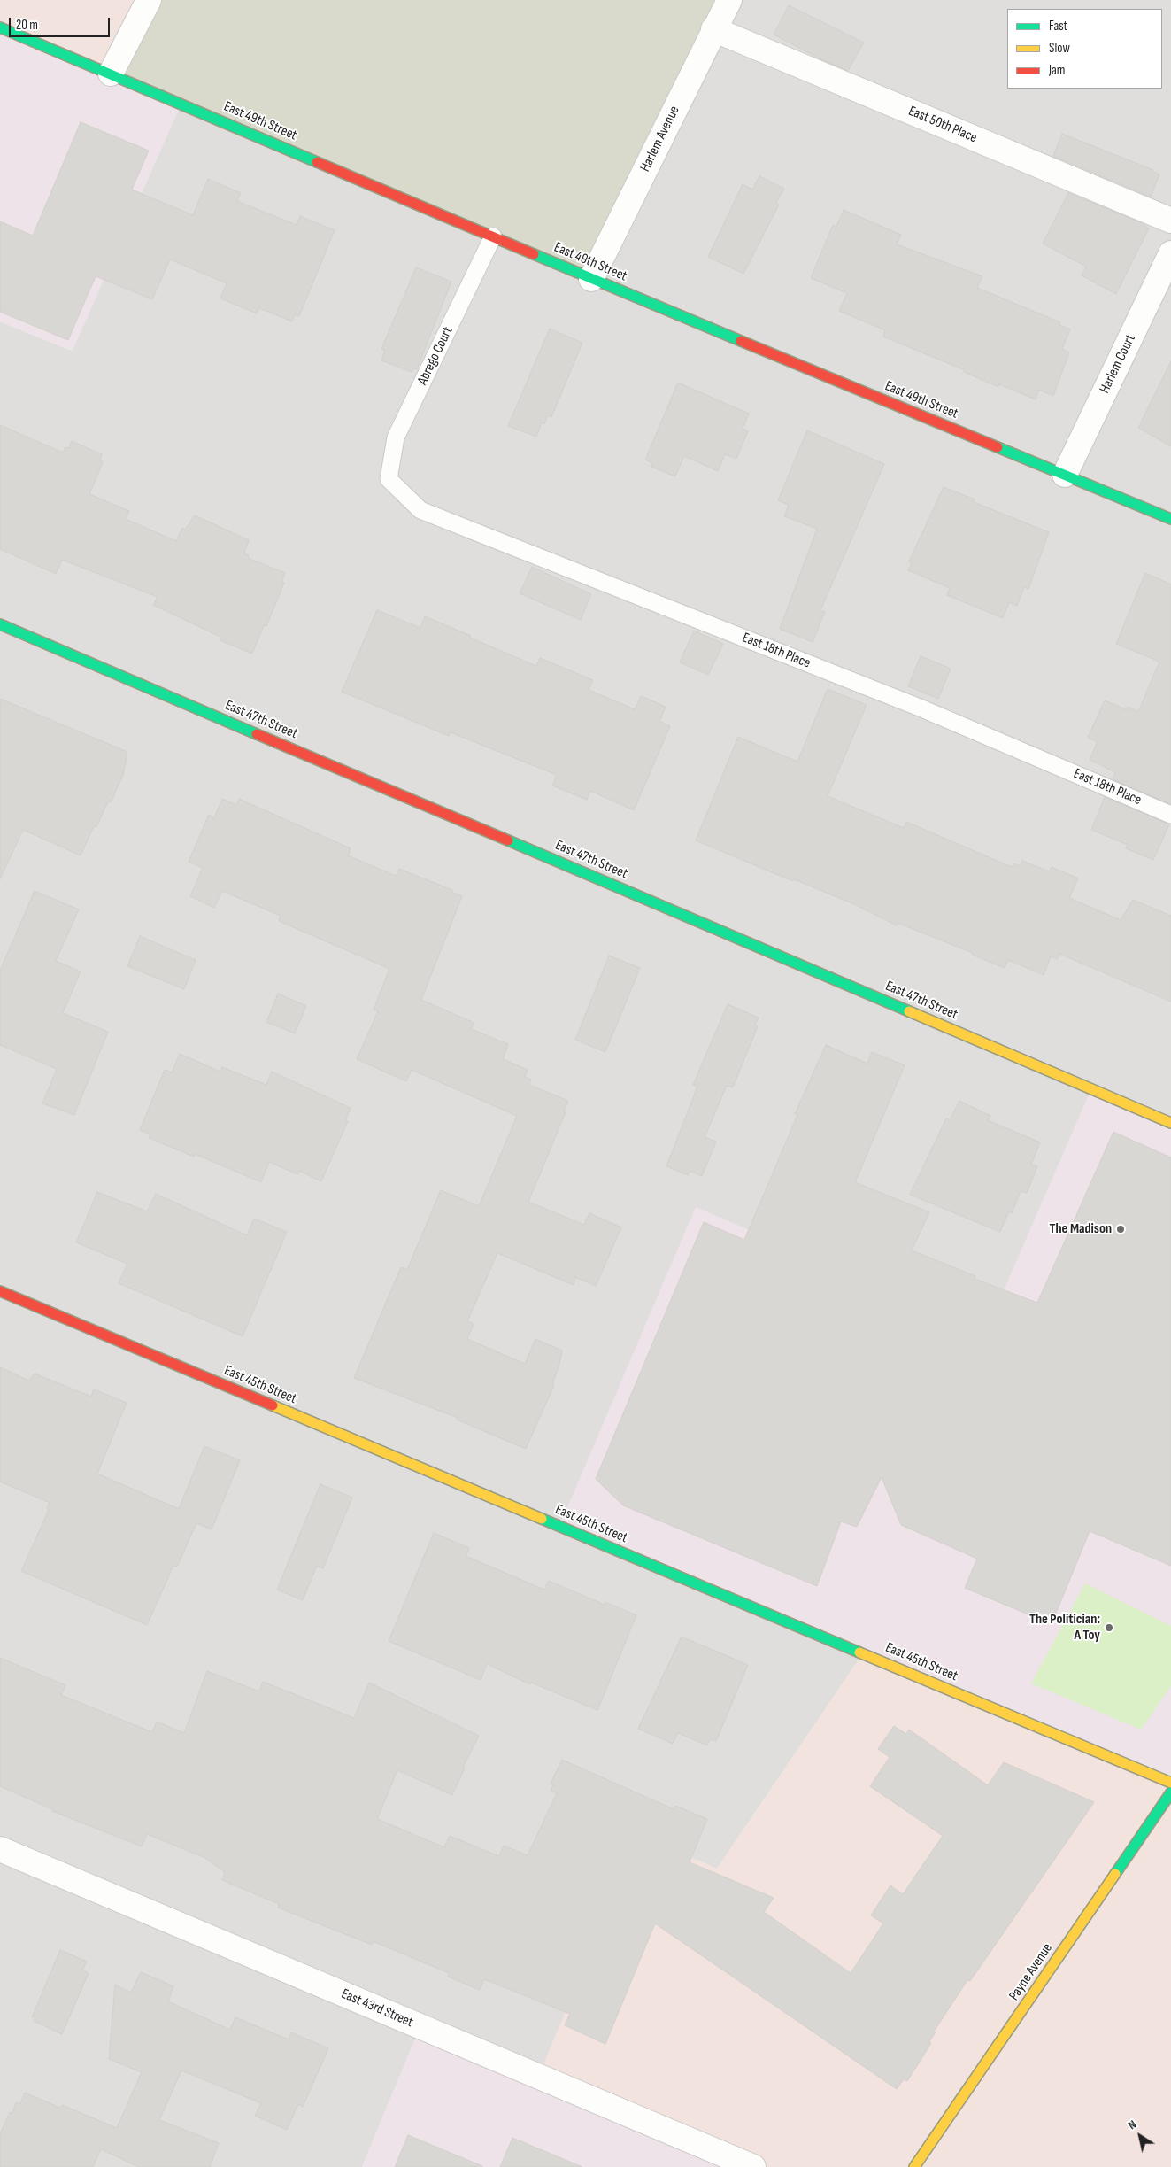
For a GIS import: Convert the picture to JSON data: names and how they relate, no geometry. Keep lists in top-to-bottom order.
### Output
{
  "streets": {
    "street": [
      "East 49th Street",
      "East 50th Place",
      "Harlem Avenue",
      "Harlem Court",
      "East 47th Street",
      "East 45th Street",
      "Payne Avenue",
      "East 43rd Street"
    ],
    "lane": ["Abrego Court", "East 18th Place"]
  },
  "crossings": [
    ["East 49th Street", "Harlem Avenue"],
    ["East 49th Street", "Abrego Court"],
    ["East 49th Street", "Harlem Court"],
    ["East 50th Place", "Harlem Avenue"],
    ["Abrego Court", "East 18th Place"]
  ],
  "places": ["The Madison", "The Politician: A Toy"],
  "legend": ["Fast", "Slow", "Jam"],
  "scale_bar": "20 m",
  "north": "top left"
}
